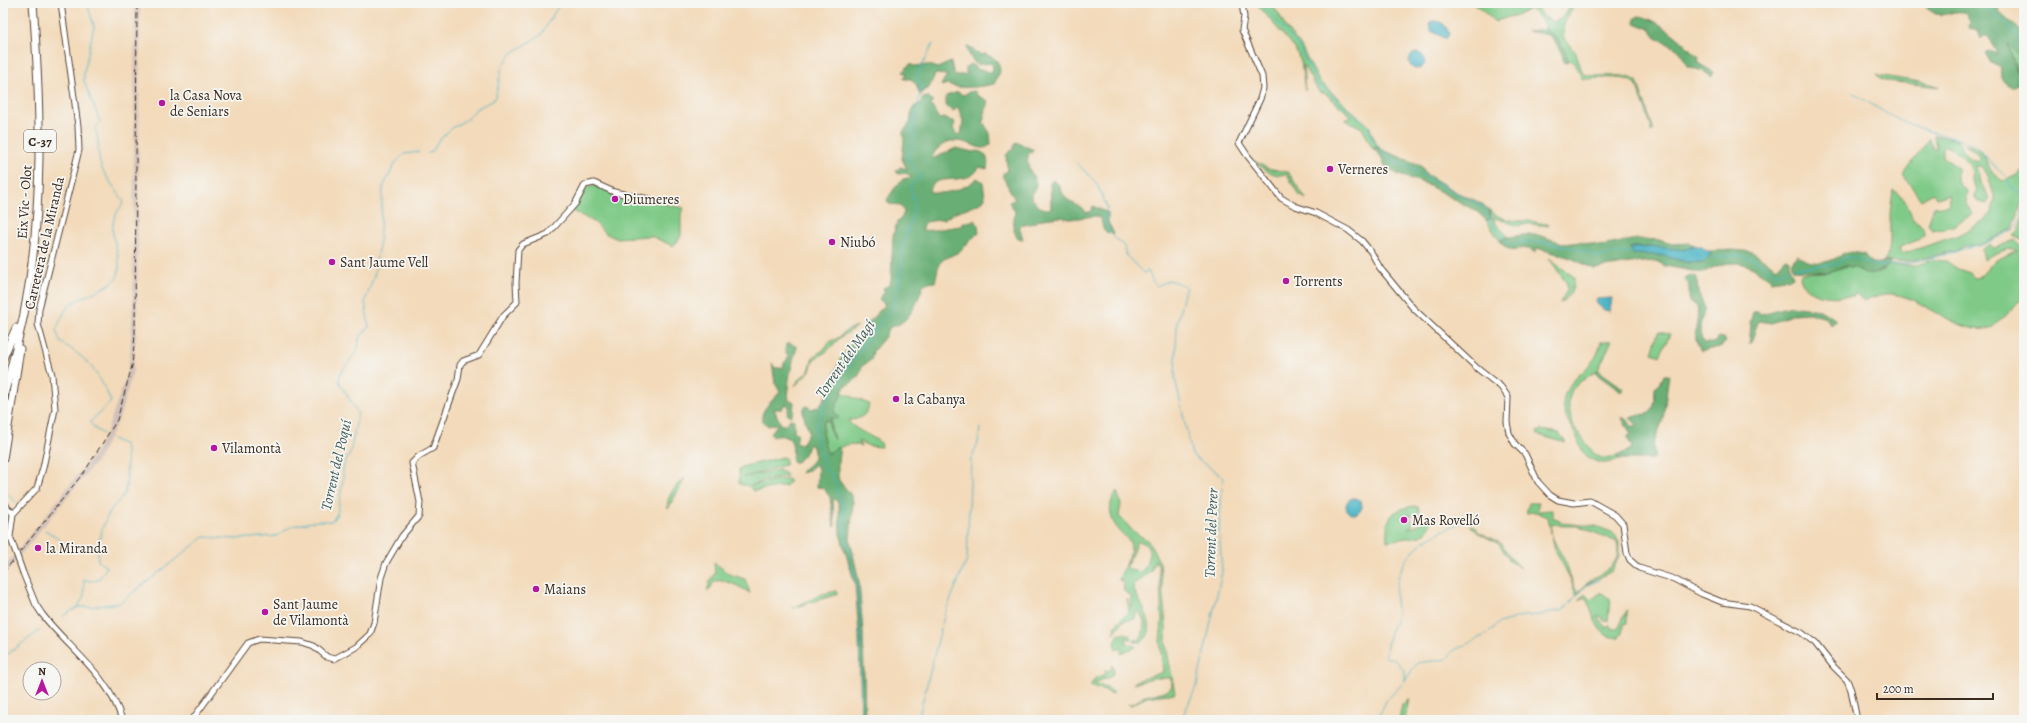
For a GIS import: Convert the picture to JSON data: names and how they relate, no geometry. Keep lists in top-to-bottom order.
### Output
{
  "streets": {
    "highway": ["C-37", "Eix Vic - Olot"],
    "street": ["Carretera de la Miranda"]
  },
  "water": ["Torrent del Magí", "Torrent del Poquí", "Torrent del Perer"],
  "places": [
    "la Casa Nova de Seniars",
    "Verneres",
    "Diumeres",
    "Niubó",
    "Sant Jaume Vell",
    "Torrents",
    "la Cabanya",
    "Vilamontà",
    "Mas Rovelló",
    "la Miranda",
    "Maians",
    "Sant Jaume de Vilamontà"
  ],
  "scale_bar": "200 m",
  "north": "top"
}
